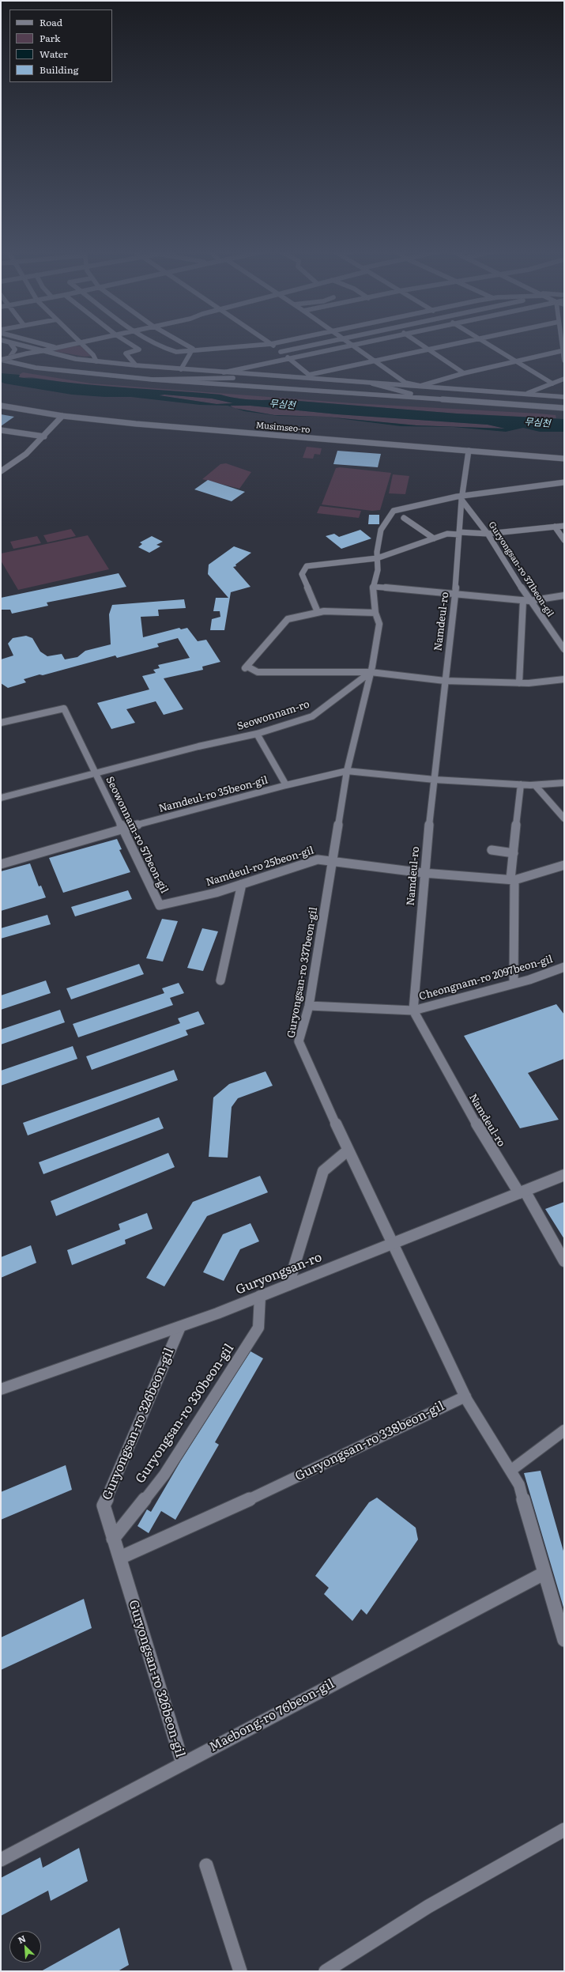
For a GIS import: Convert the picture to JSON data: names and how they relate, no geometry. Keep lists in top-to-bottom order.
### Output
{
  "streets": {
    "street": [
      "Musimseo-ro",
      "Guryongsan-ro 371beon-gil",
      "Namdeul-ro",
      "Seowonnam-ro",
      "Namdeul-ro 35beon-gil",
      "Seowonnam-ro 57beon-gil",
      "Namdeul-ro 25beon-gil",
      "Guryongsan-ro 337beon-gil",
      "Cheongnam-ro 2097beon-gil",
      "Guryongsan-ro",
      "Guryongsan-ro 330beon-gil",
      "Guryongsan-ro 326beon-gil",
      "Guryongsan-ro 338beon-gil",
      "Maebong-ro 76beon-gil"
    ]
  },
  "crossings": [
    ["Musimseo-ro", "Namdeul-ro"],
    ["Guryongsan-ro 371beon-gil", "Namdeul-ro"],
    ["Guryongsan-ro 371beon-gil", "Guryongsan-ro 337beon-gil"],
    ["Namdeul-ro", "Namdeul-ro 35beon-gil"],
    ["Namdeul-ro", "Namdeul-ro 25beon-gil"],
    ["Namdeul-ro", "Guryongsan-ro 337beon-gil"],
    ["Namdeul-ro", "Cheongnam-ro 2097beon-gil"],
    ["Namdeul-ro", "Guryongsan-ro"],
    ["Seowonnam-ro", "Seowonnam-ro 57beon-gil"],
    ["Seowonnam-ro", "Guryongsan-ro 337beon-gil"],
    ["Namdeul-ro 35beon-gil", "Seowonnam-ro 57beon-gil"],
    ["Namdeul-ro 35beon-gil", "Guryongsan-ro 337beon-gil"],
    ["Seowonnam-ro 57beon-gil", "Namdeul-ro 25beon-gil"],
    ["Namdeul-ro 25beon-gil", "Guryongsan-ro 337beon-gil"],
    ["Guryongsan-ro 337beon-gil", "Cheongnam-ro 2097beon-gil"],
    ["Guryongsan-ro 337beon-gil", "Guryongsan-ro"],
    ["Guryongsan-ro", "Guryongsan-ro 330beon-gil"],
    ["Guryongsan-ro", "Guryongsan-ro 326beon-gil"],
    ["Guryongsan-ro 330beon-gil", "Guryongsan-ro 326beon-gil"],
    ["Guryongsan-ro 326beon-gil", "Guryongsan-ro 338beon-gil"],
    ["Guryongsan-ro 326beon-gil", "Maebong-ro 76beon-gil"]
  ],
  "water": ["무심천"],
  "legend": [
    "Road",
    "Park",
    "Water",
    "Building"
  ],
  "north": "top left"
}
